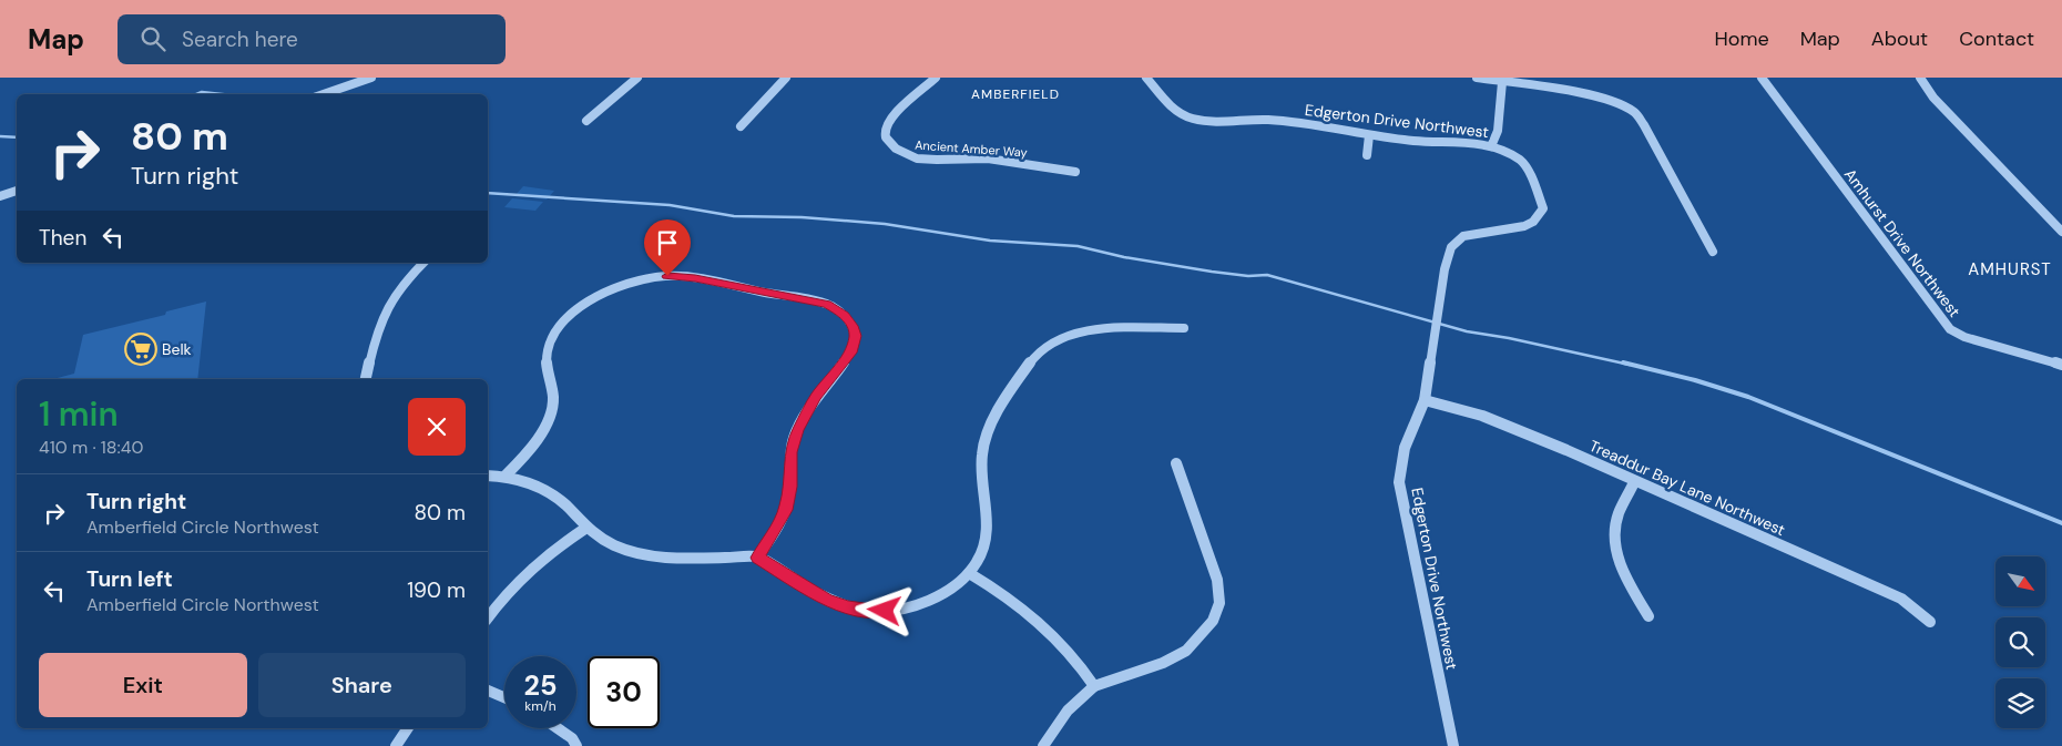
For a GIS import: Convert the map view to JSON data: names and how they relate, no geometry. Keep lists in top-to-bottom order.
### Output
{
  "streets": {
    "street": [
      "Edgerton Drive Northwest",
      "Ancient Amber Way",
      "Amhurst Drive Northwest",
      "Treaddur Bay Lane Northwest"
    ]
  },
  "crossings": [
    ["Edgerton Drive Northwest", "Treaddur Bay Lane Northwest"]
  ],
  "districts": ["AMBERFIELD", "AMHURST"],
  "places": {
    "supermarket": ["Belk"]
  },
  "north": "bottom right",
  "page": {
    "header": "Map",
    "search": "Search here",
    "nav": [
      "Home",
      "Map",
      "About",
      "Contact"
    ],
    "turn": ["80 m", "Turn right"],
    "then": "Then",
    "heading": ["1 min", "410 m · 18:40"],
    "list": [
      {
        "name": "Turn right",
        "note": "Amberfield Circle Northwest",
        "value": "80 m"
      },
      {
        "name": "Turn left",
        "note": "Amberfield Circle Northwest",
        "value": "190 m"
      }
    ],
    "buttons": ["Exit", "Share"],
    "speed": "25 km/h",
    "limit": "30"
  }
}
